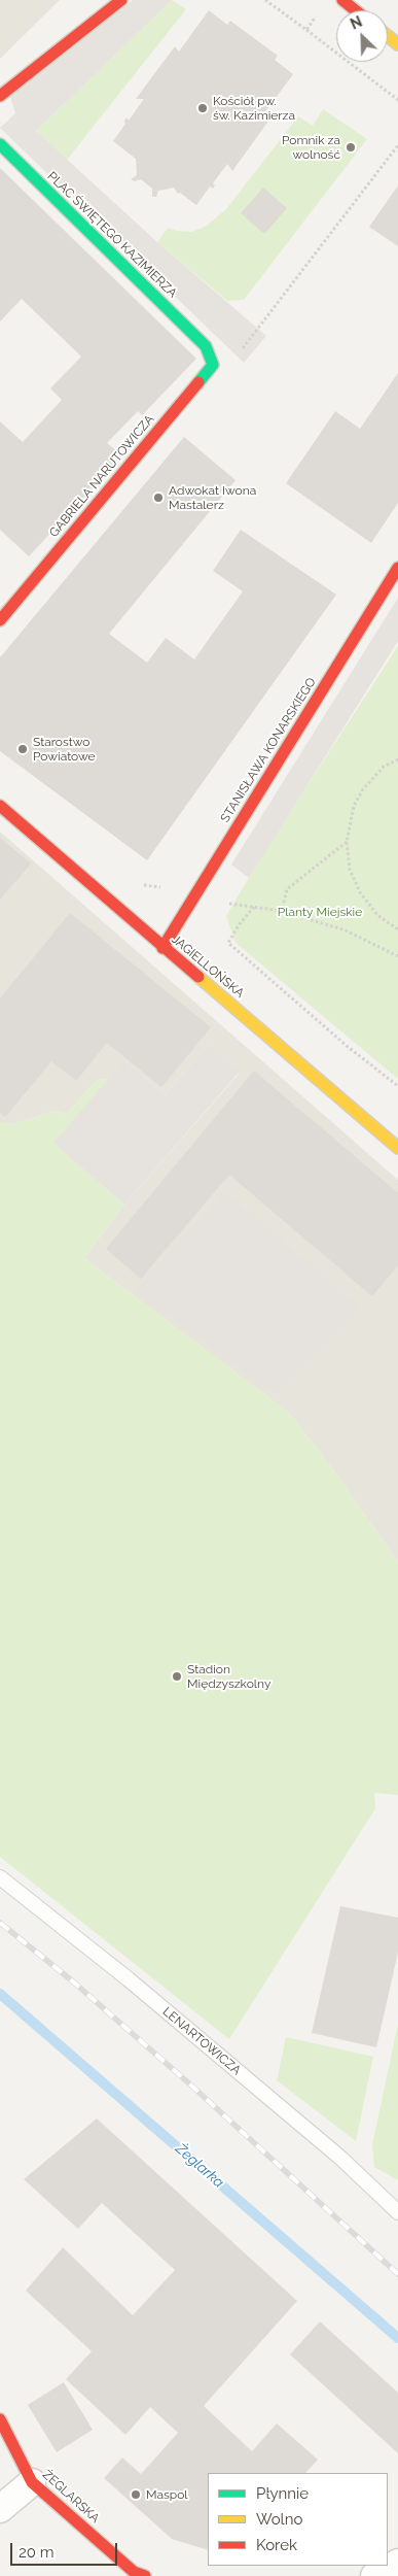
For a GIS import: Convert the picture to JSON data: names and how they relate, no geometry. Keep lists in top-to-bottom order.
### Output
{
  "streets": {
    "street": [
      "PLAC ŚWIĘTEGO KAZIMIERZA",
      "GABRIELA NARUTOWICZA",
      "STANISŁAWA KONARSKIEGO",
      "JAGIELLOŃSKA",
      "ŻEGLARSKA"
    ],
    "lane": ["LENARTOWICZA"]
  },
  "crossings": [
    ["PLAC ŚWIĘTEGO KAZIMIERZA", "GABRIELA NARUTOWICZA"],
    ["STANISŁAWA KONARSKIEGO", "JAGIELLOŃSKA"]
  ],
  "water": ["Żeglarka"],
  "parks": ["Planty Miejskie"],
  "places": [
    "Kościół pw. św. Kazimierza",
    "Pomnik za wolność",
    "Adwokat Iwona Mastalerz",
    "Starostwo Powiatowe",
    "Stadion Międzyszkolny",
    "Maspol"
  ],
  "legend": ["Płynnie", "Wolno", "Korek"],
  "scale_bar": "20 m",
  "north": "top left"
}
